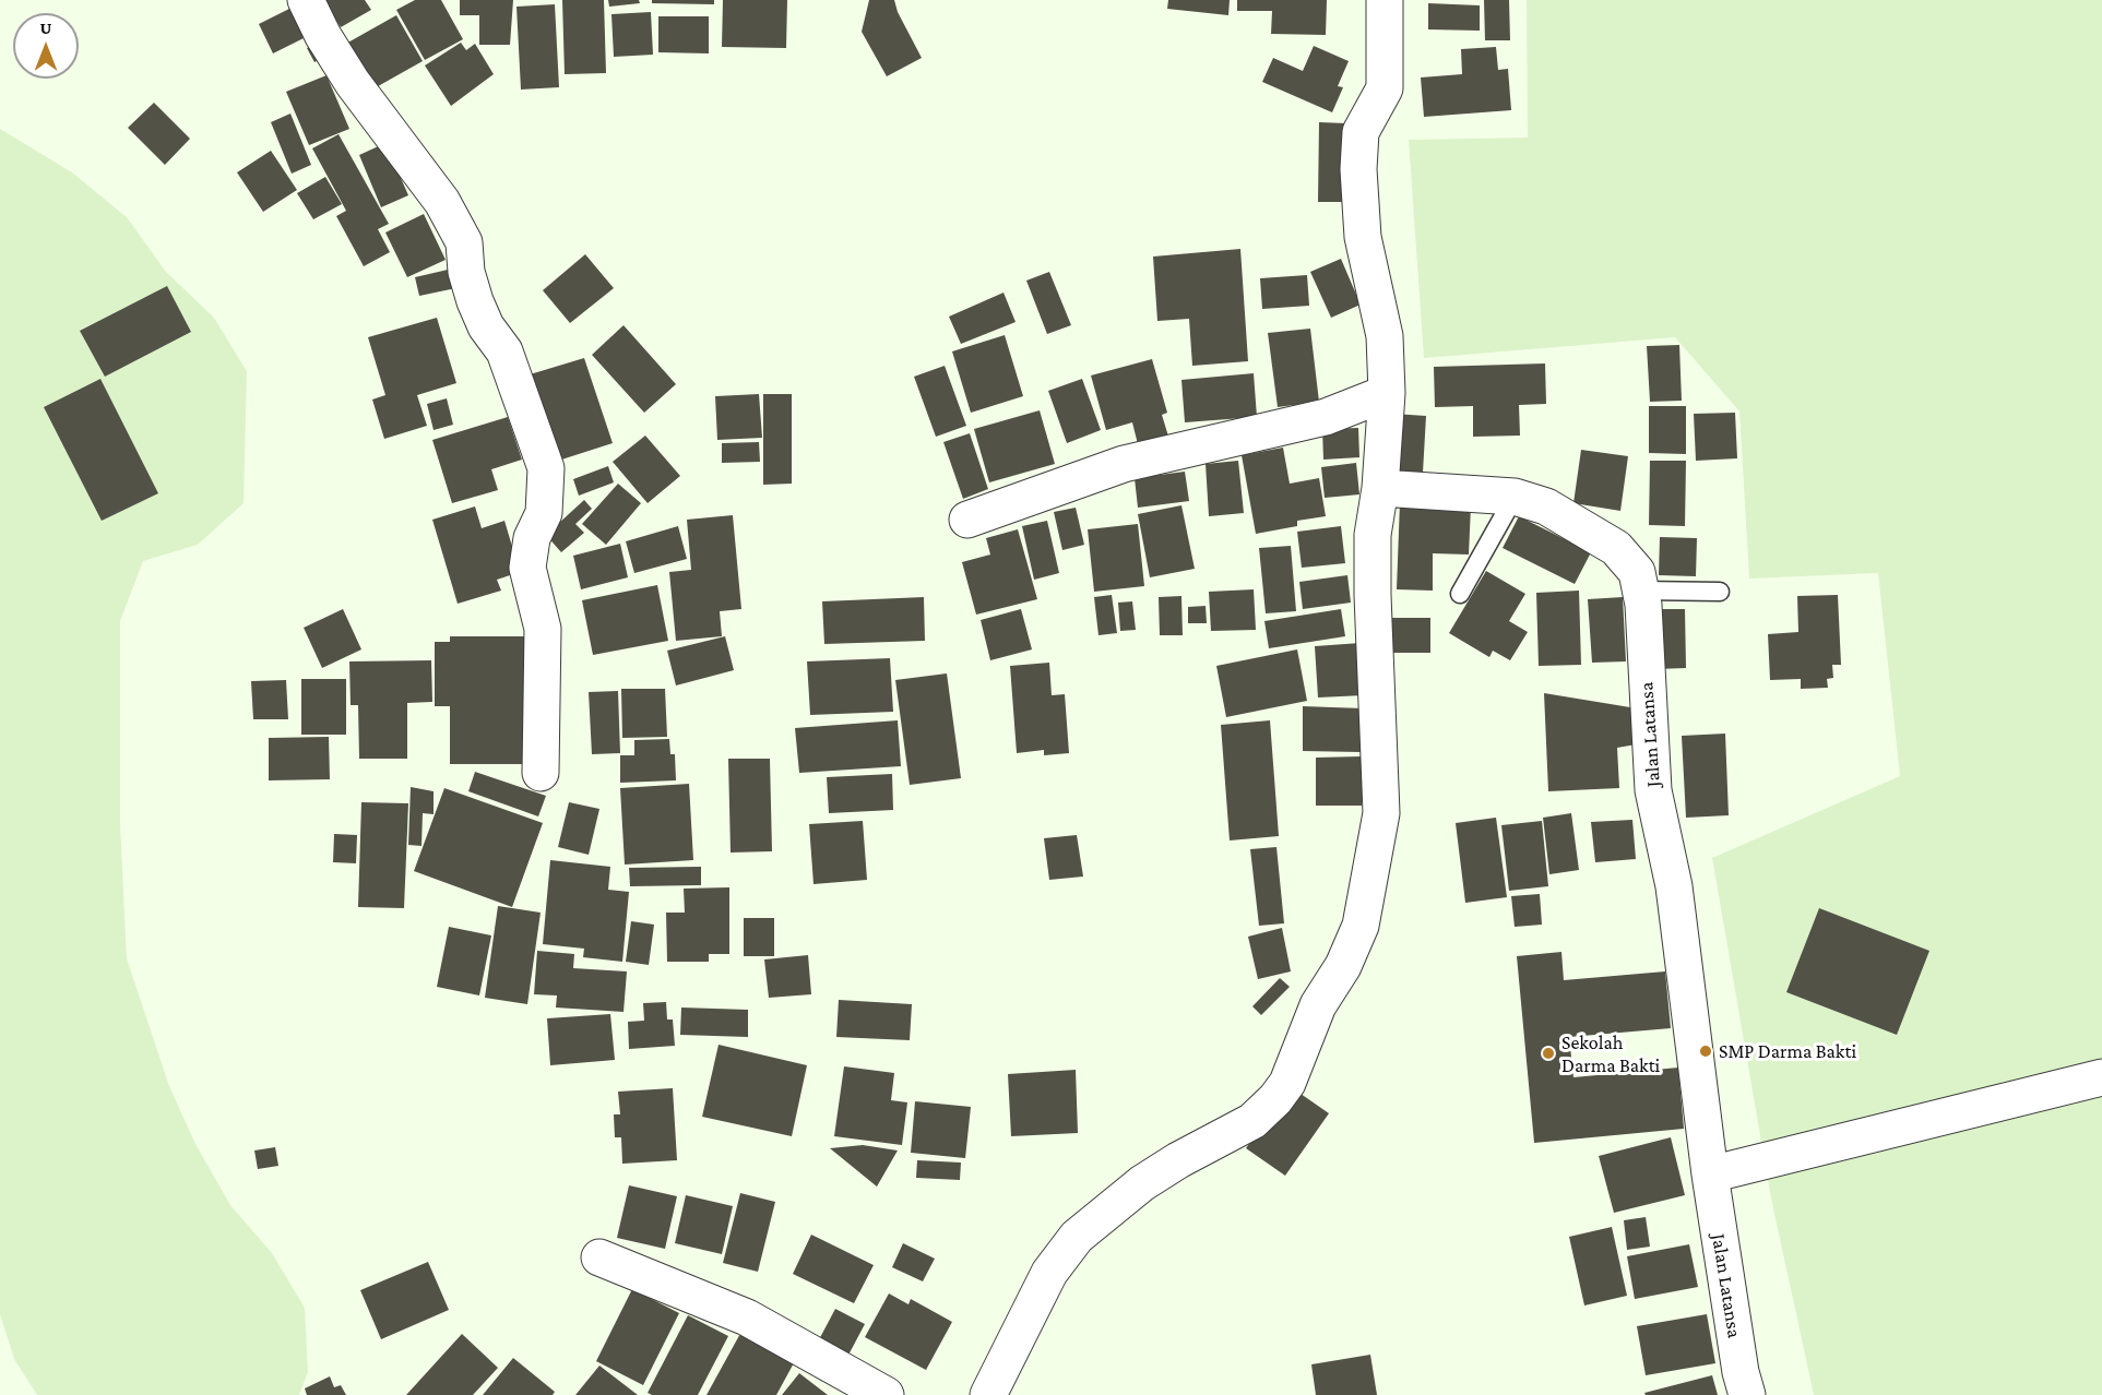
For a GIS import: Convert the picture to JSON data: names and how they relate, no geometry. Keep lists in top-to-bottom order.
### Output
{
  "streets": {
    "street": ["Jalan Latansa"]
  },
  "places": ["SMP Darma Bakti", "Sekolah Darma Bakti"],
  "north": "top"
}
